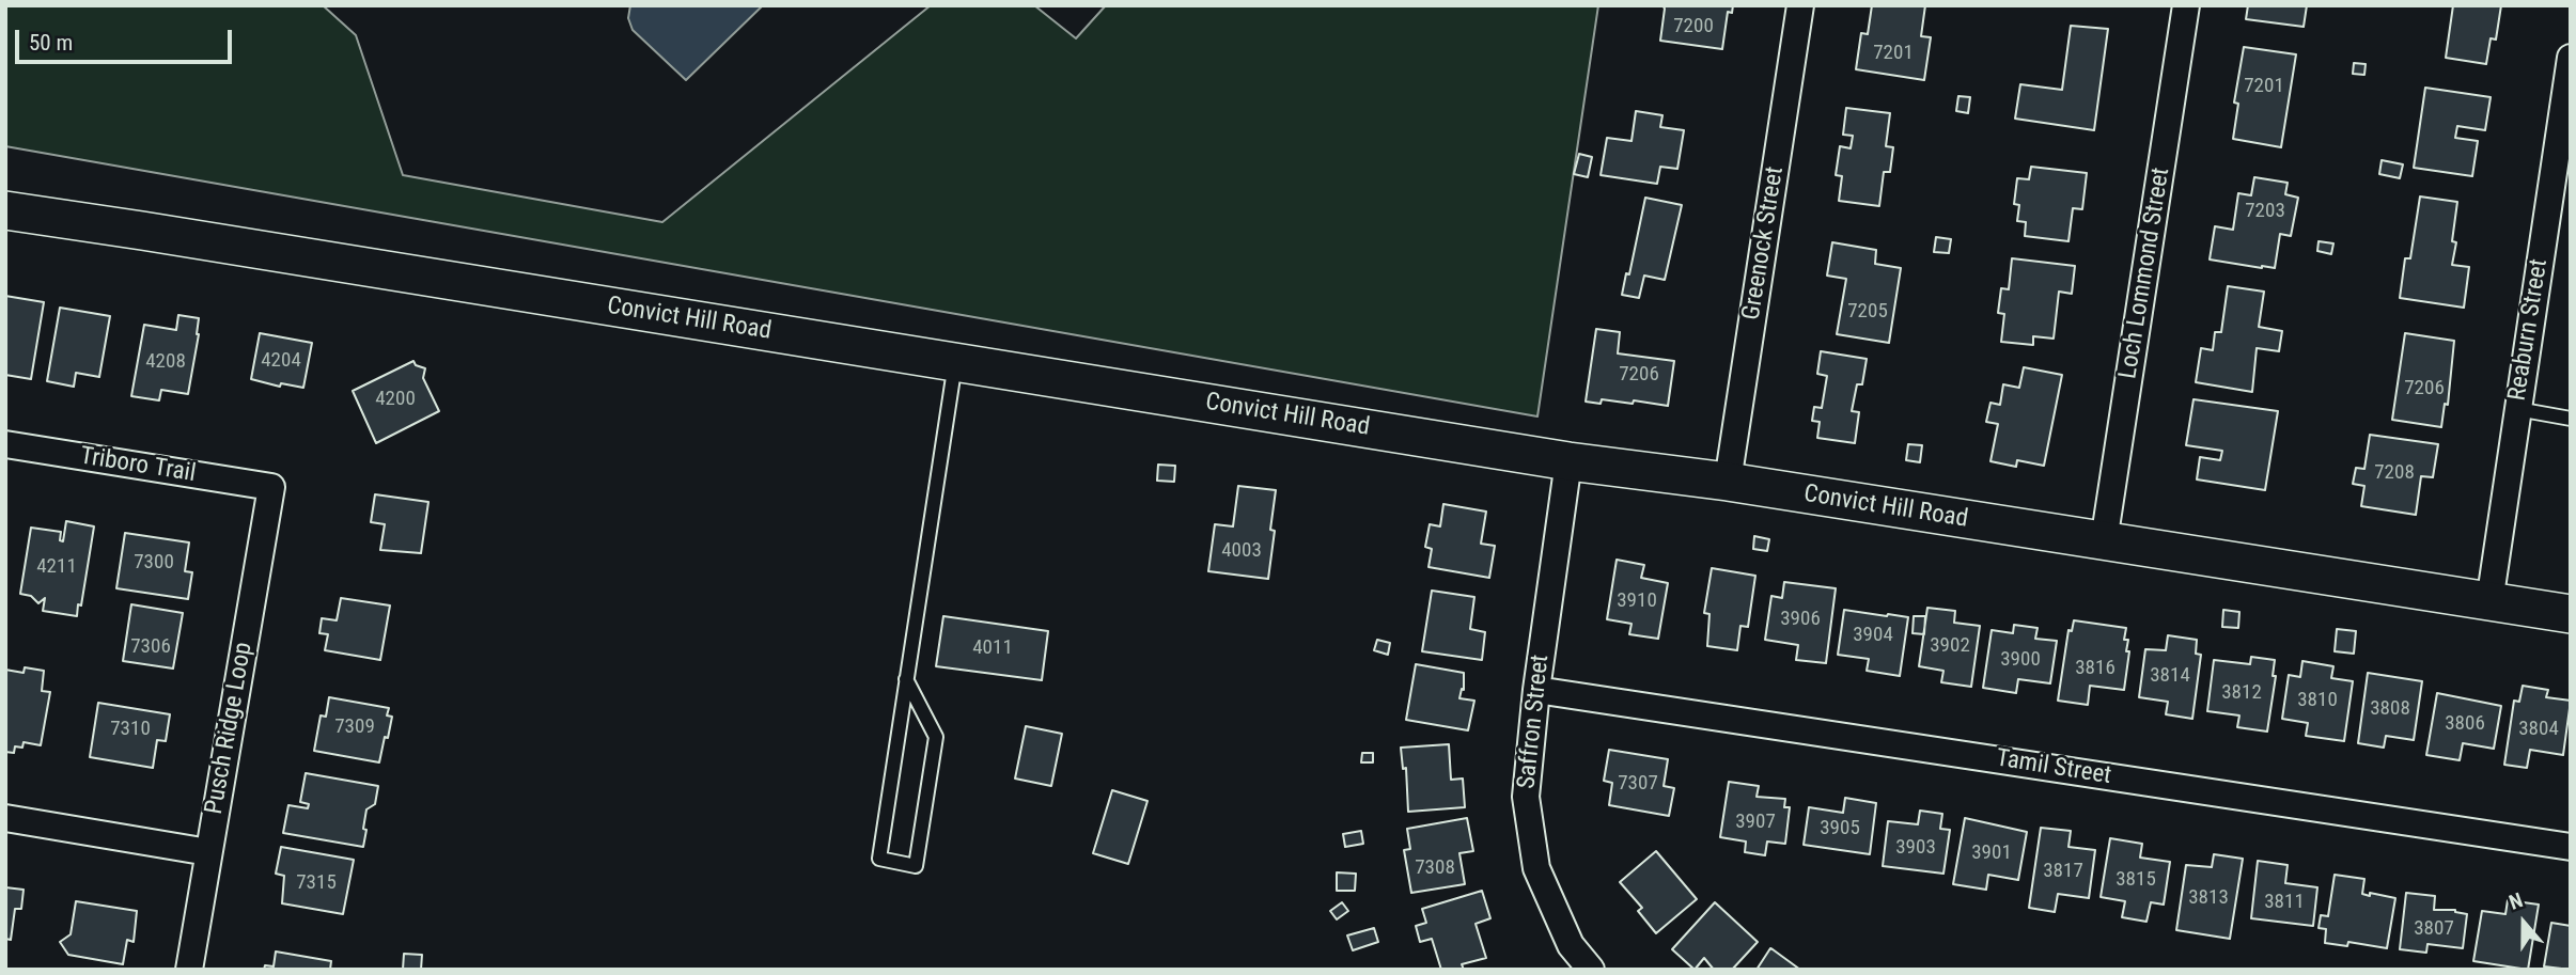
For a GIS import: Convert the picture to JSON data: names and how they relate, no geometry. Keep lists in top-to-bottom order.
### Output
{
  "streets": {
    "street": [
      "Greenock Street",
      "Loch Lommond Street",
      "Convict Hill Road",
      "Reaburn Street",
      "Triboro Trail",
      "Saffron Street",
      "Pusch Ridge Loop",
      "Tamil Street"
    ]
  },
  "crossings": [
    ["Greenock Street", "Convict Hill Road"],
    ["Loch Lommond Street", "Convict Hill Road"],
    ["Convict Hill Road", "Reaburn Street"],
    ["Convict Hill Road", "Saffron Street"],
    ["Triboro Trail", "Pusch Ridge Loop"],
    ["Saffron Street", "Tamil Street"]
  ],
  "house_numbers": [
    "7200",
    "7201",
    "7201",
    "7203",
    "7205",
    "4204",
    "4208",
    "7206",
    "7206",
    "4200",
    "7208",
    "4003",
    "7300",
    "4211",
    "3910",
    "3906",
    "3904",
    "3902",
    "7306",
    "4011",
    "3900",
    "3816",
    "3814",
    "3812",
    "3810",
    "3808",
    "3806",
    "7309",
    "7310",
    "3804",
    "7307",
    "3907",
    "3905",
    "3903",
    "3901",
    "7308",
    "3817",
    "3815",
    "7315",
    "3813",
    "3811",
    "3807"
  ],
  "scale_bar": "50 m",
  "north": "top"
}
